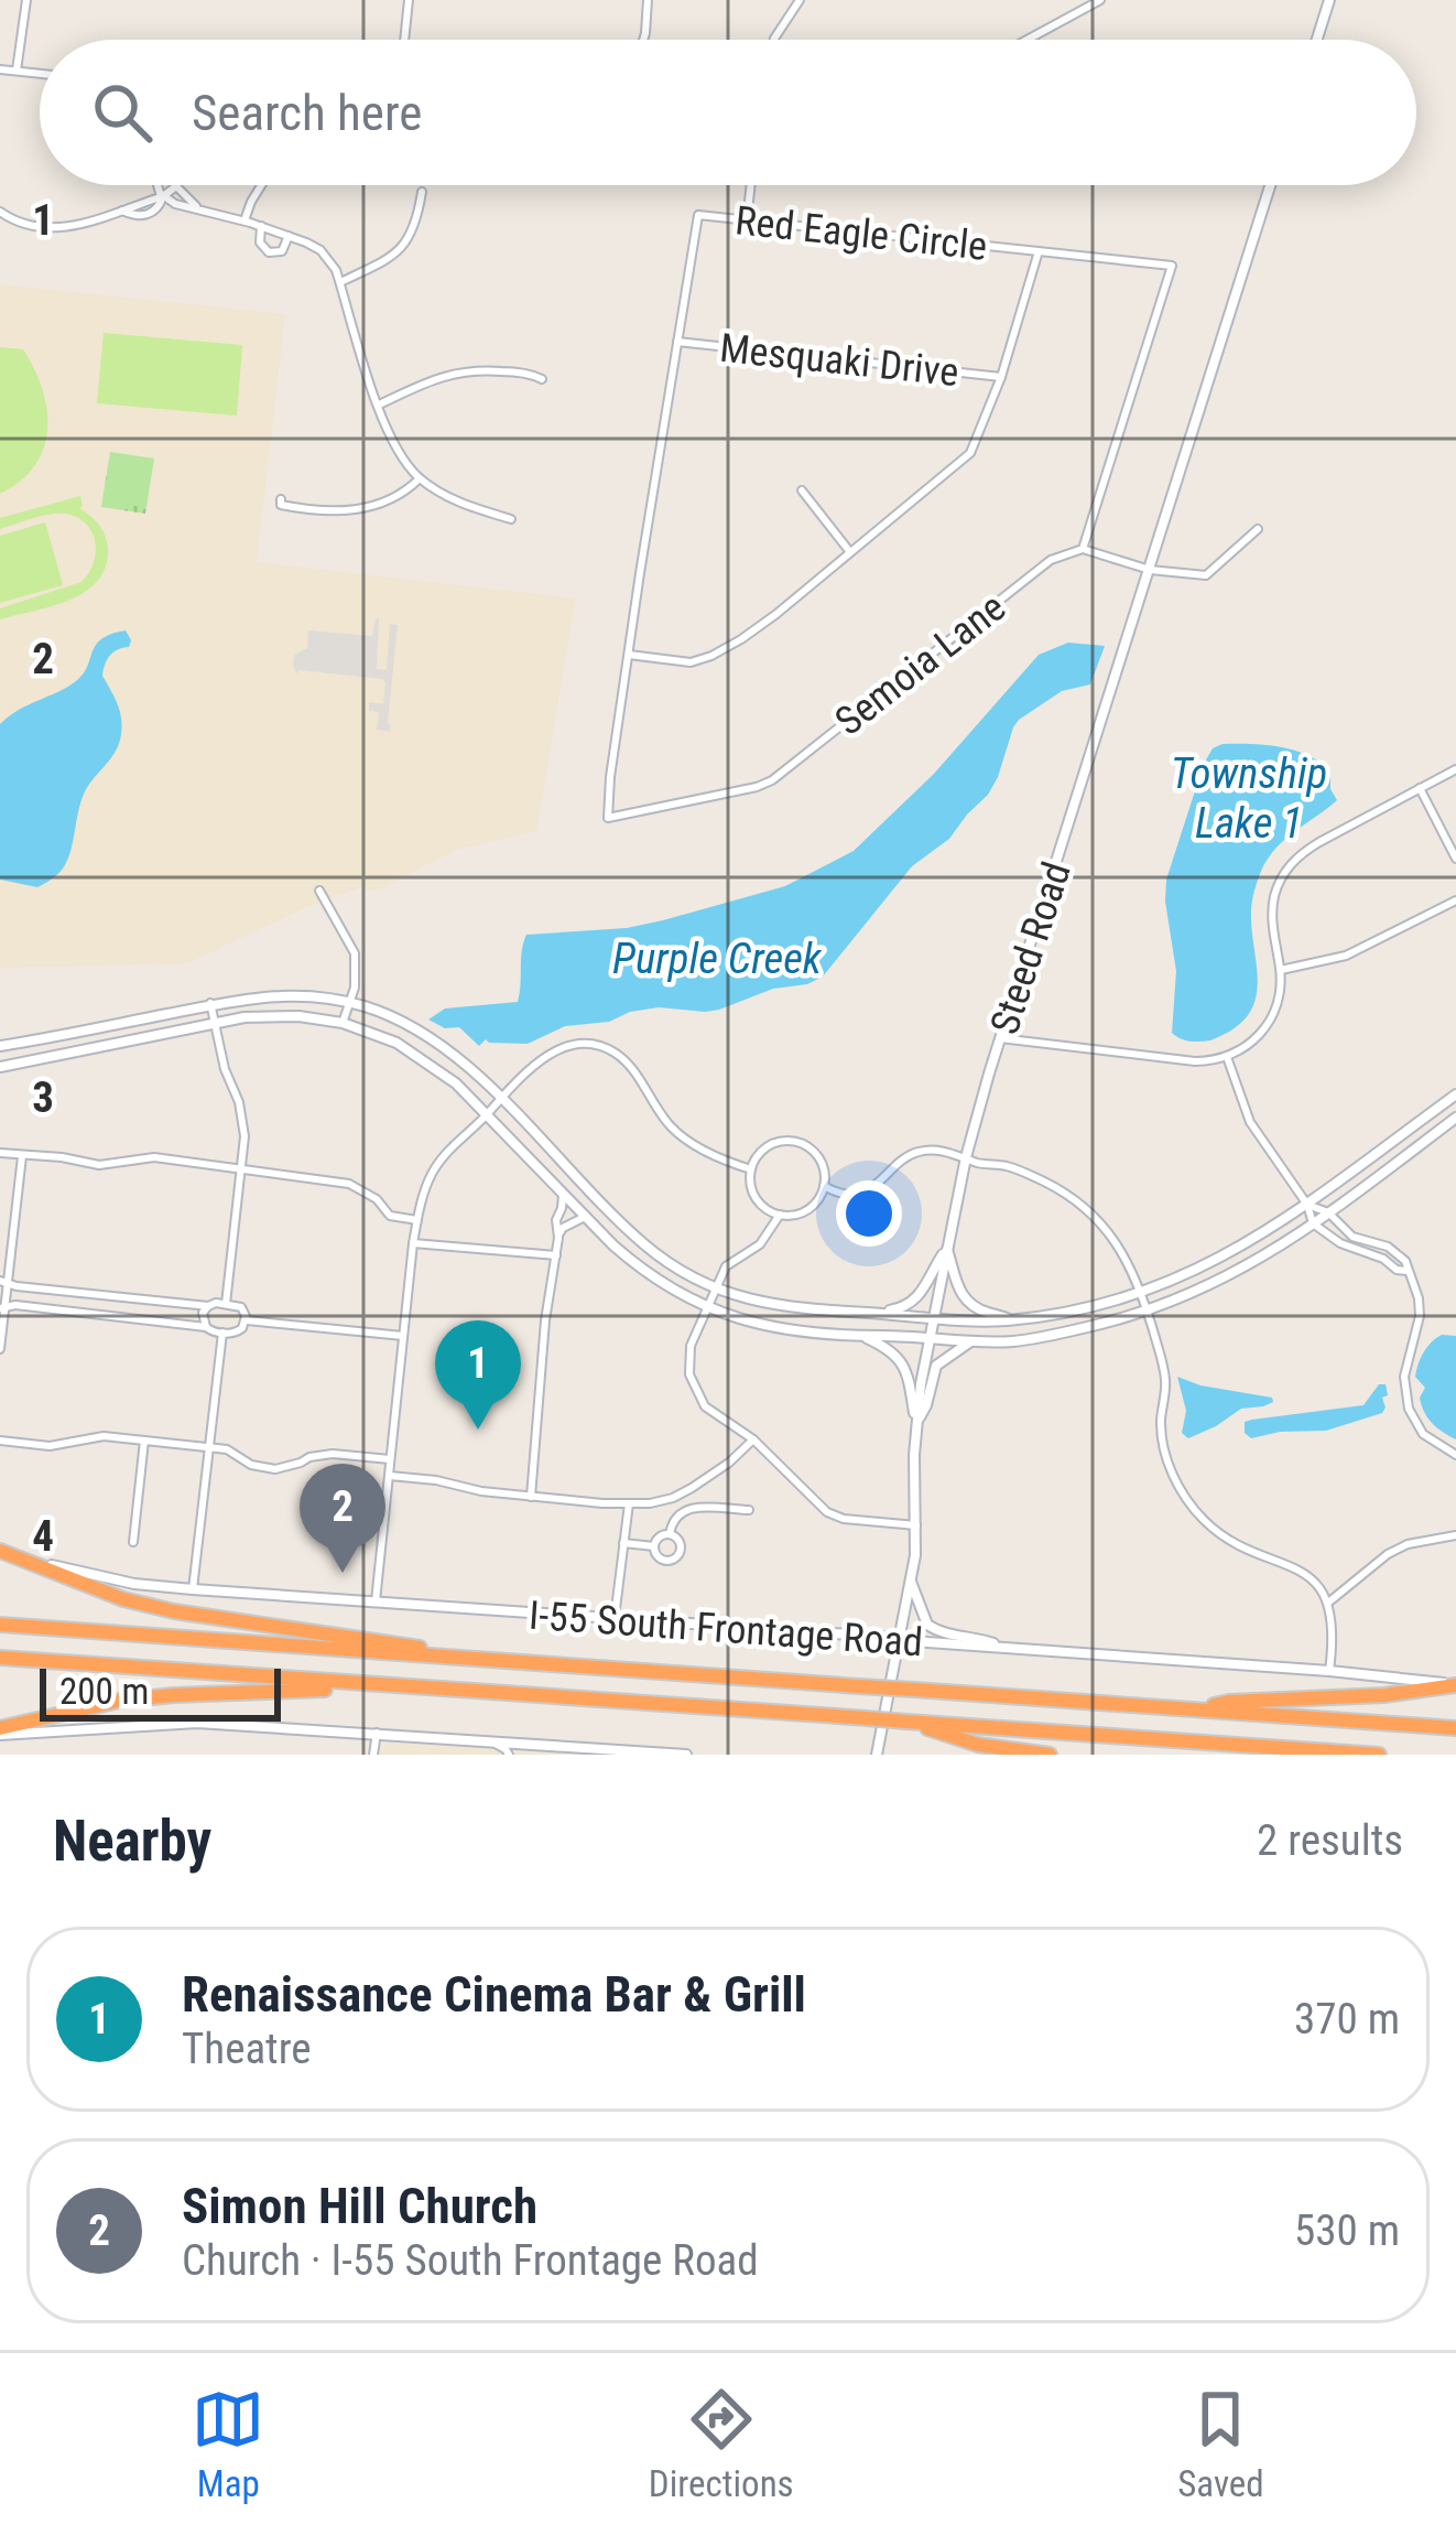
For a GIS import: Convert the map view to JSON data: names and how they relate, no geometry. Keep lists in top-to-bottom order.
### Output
{
  "streets": {
    "street": [
      "Red Eagle Circle",
      "Mesquaki Drive",
      "Semoia Lane",
      "Steed Road",
      "I-55 South Frontage Road"
    ]
  },
  "crossings": [
    ["Red Eagle Circle", "Mesquaki Drive"],
    ["Red Eagle Circle", "Semoia Lane"],
    ["Steed Road", "I-55 South Frontage Road"]
  ],
  "water": ["Township Lake 1", "Purple Creek"],
  "scale_bar": "200 m",
  "page": {
    "search": "Search here",
    "pins": ["1", "2"],
    "scale": "200 m",
    "heading": ["Nearby", "2 results"],
    "list": [
      {
        "mark": "1",
        "name": "Renaissance Cinema Bar & Grill",
        "note": "Theatre",
        "value": "370 m"
      },
      {
        "mark": "2",
        "name": "Simon Hill Church",
        "note": "Church · I-55 South Frontage Road",
        "value": "530 m"
      }
    ],
    "nav": ["Map", "Directions", "Saved"]
  },
  "grid": {
    "rows": [
      "1",
      "2",
      "3",
      "4"
    ]
  }
}
